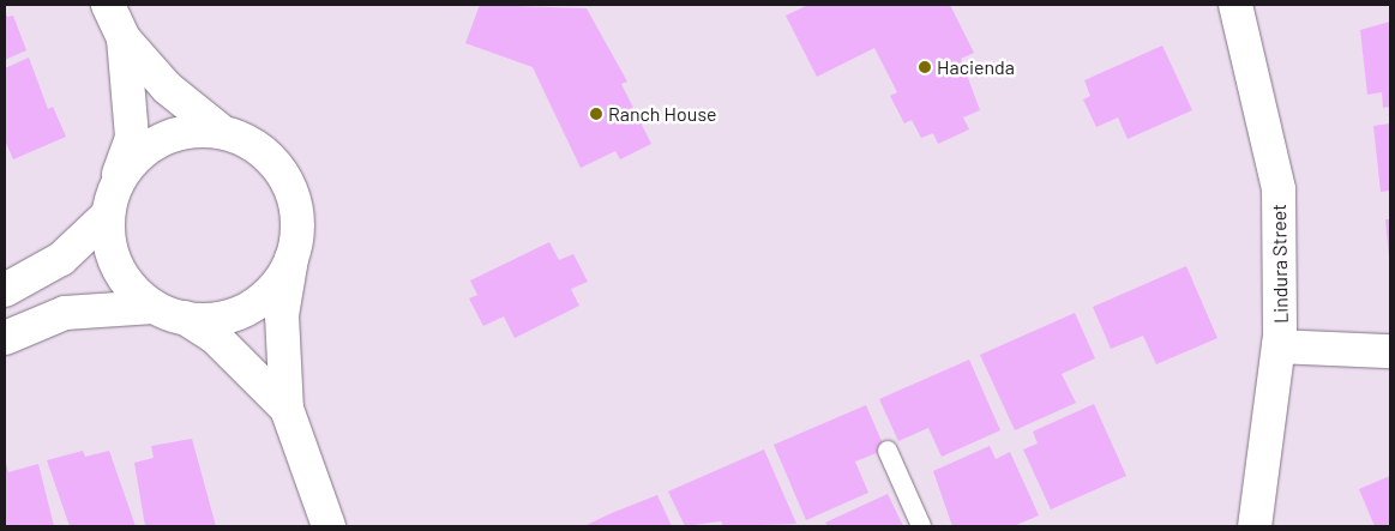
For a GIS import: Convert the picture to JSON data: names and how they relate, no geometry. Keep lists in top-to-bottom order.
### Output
{
  "streets": {
    "street": ["Lindura Street"]
  },
  "places": ["Hacienda", "Ranch House"]
}
